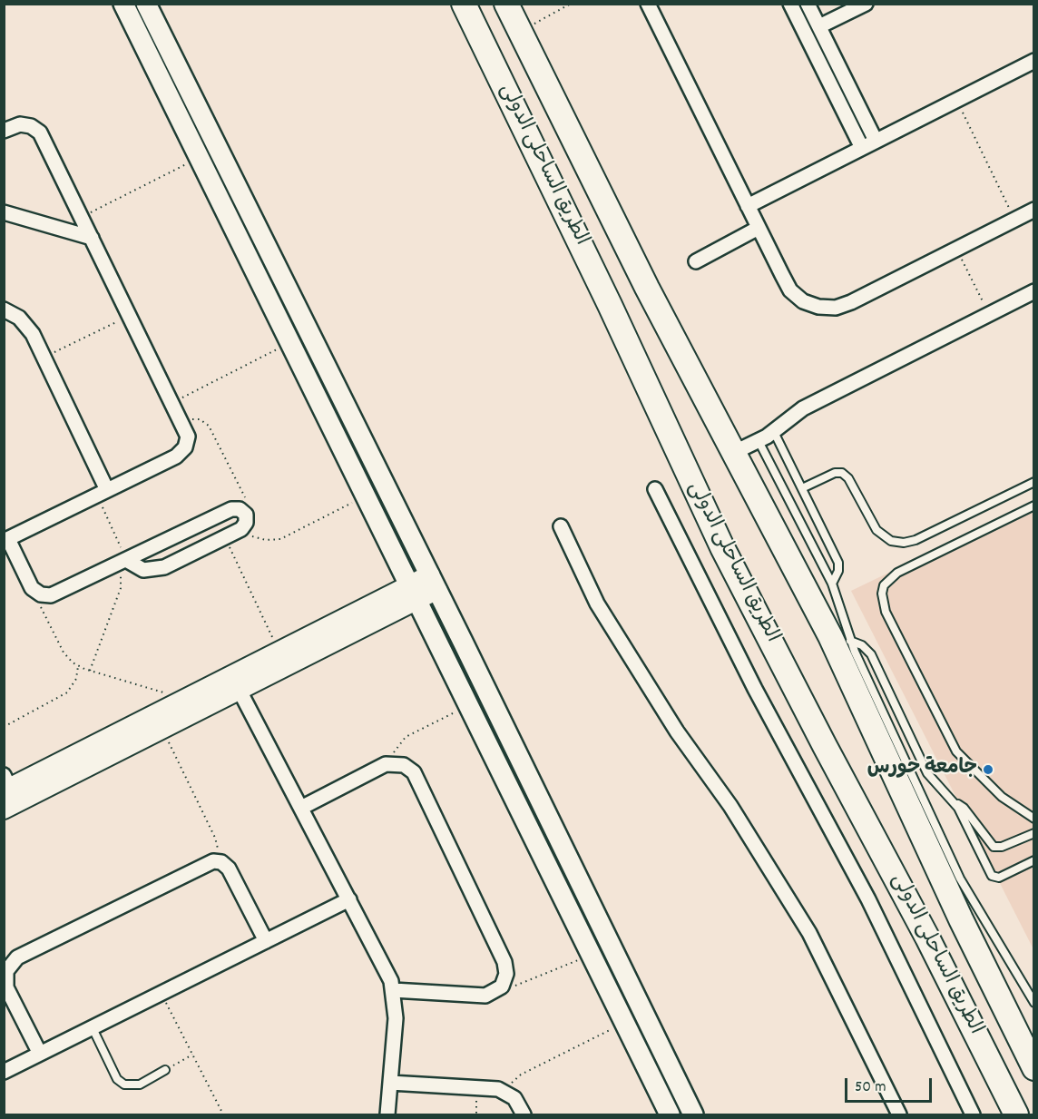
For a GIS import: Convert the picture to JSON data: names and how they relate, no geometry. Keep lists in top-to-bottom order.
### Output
{
  "streets": {
    "highway": ["الطريق الساحلى الدولى"]
  },
  "places": ["جامعة حورس"],
  "scale_bar": "50 m"
}
